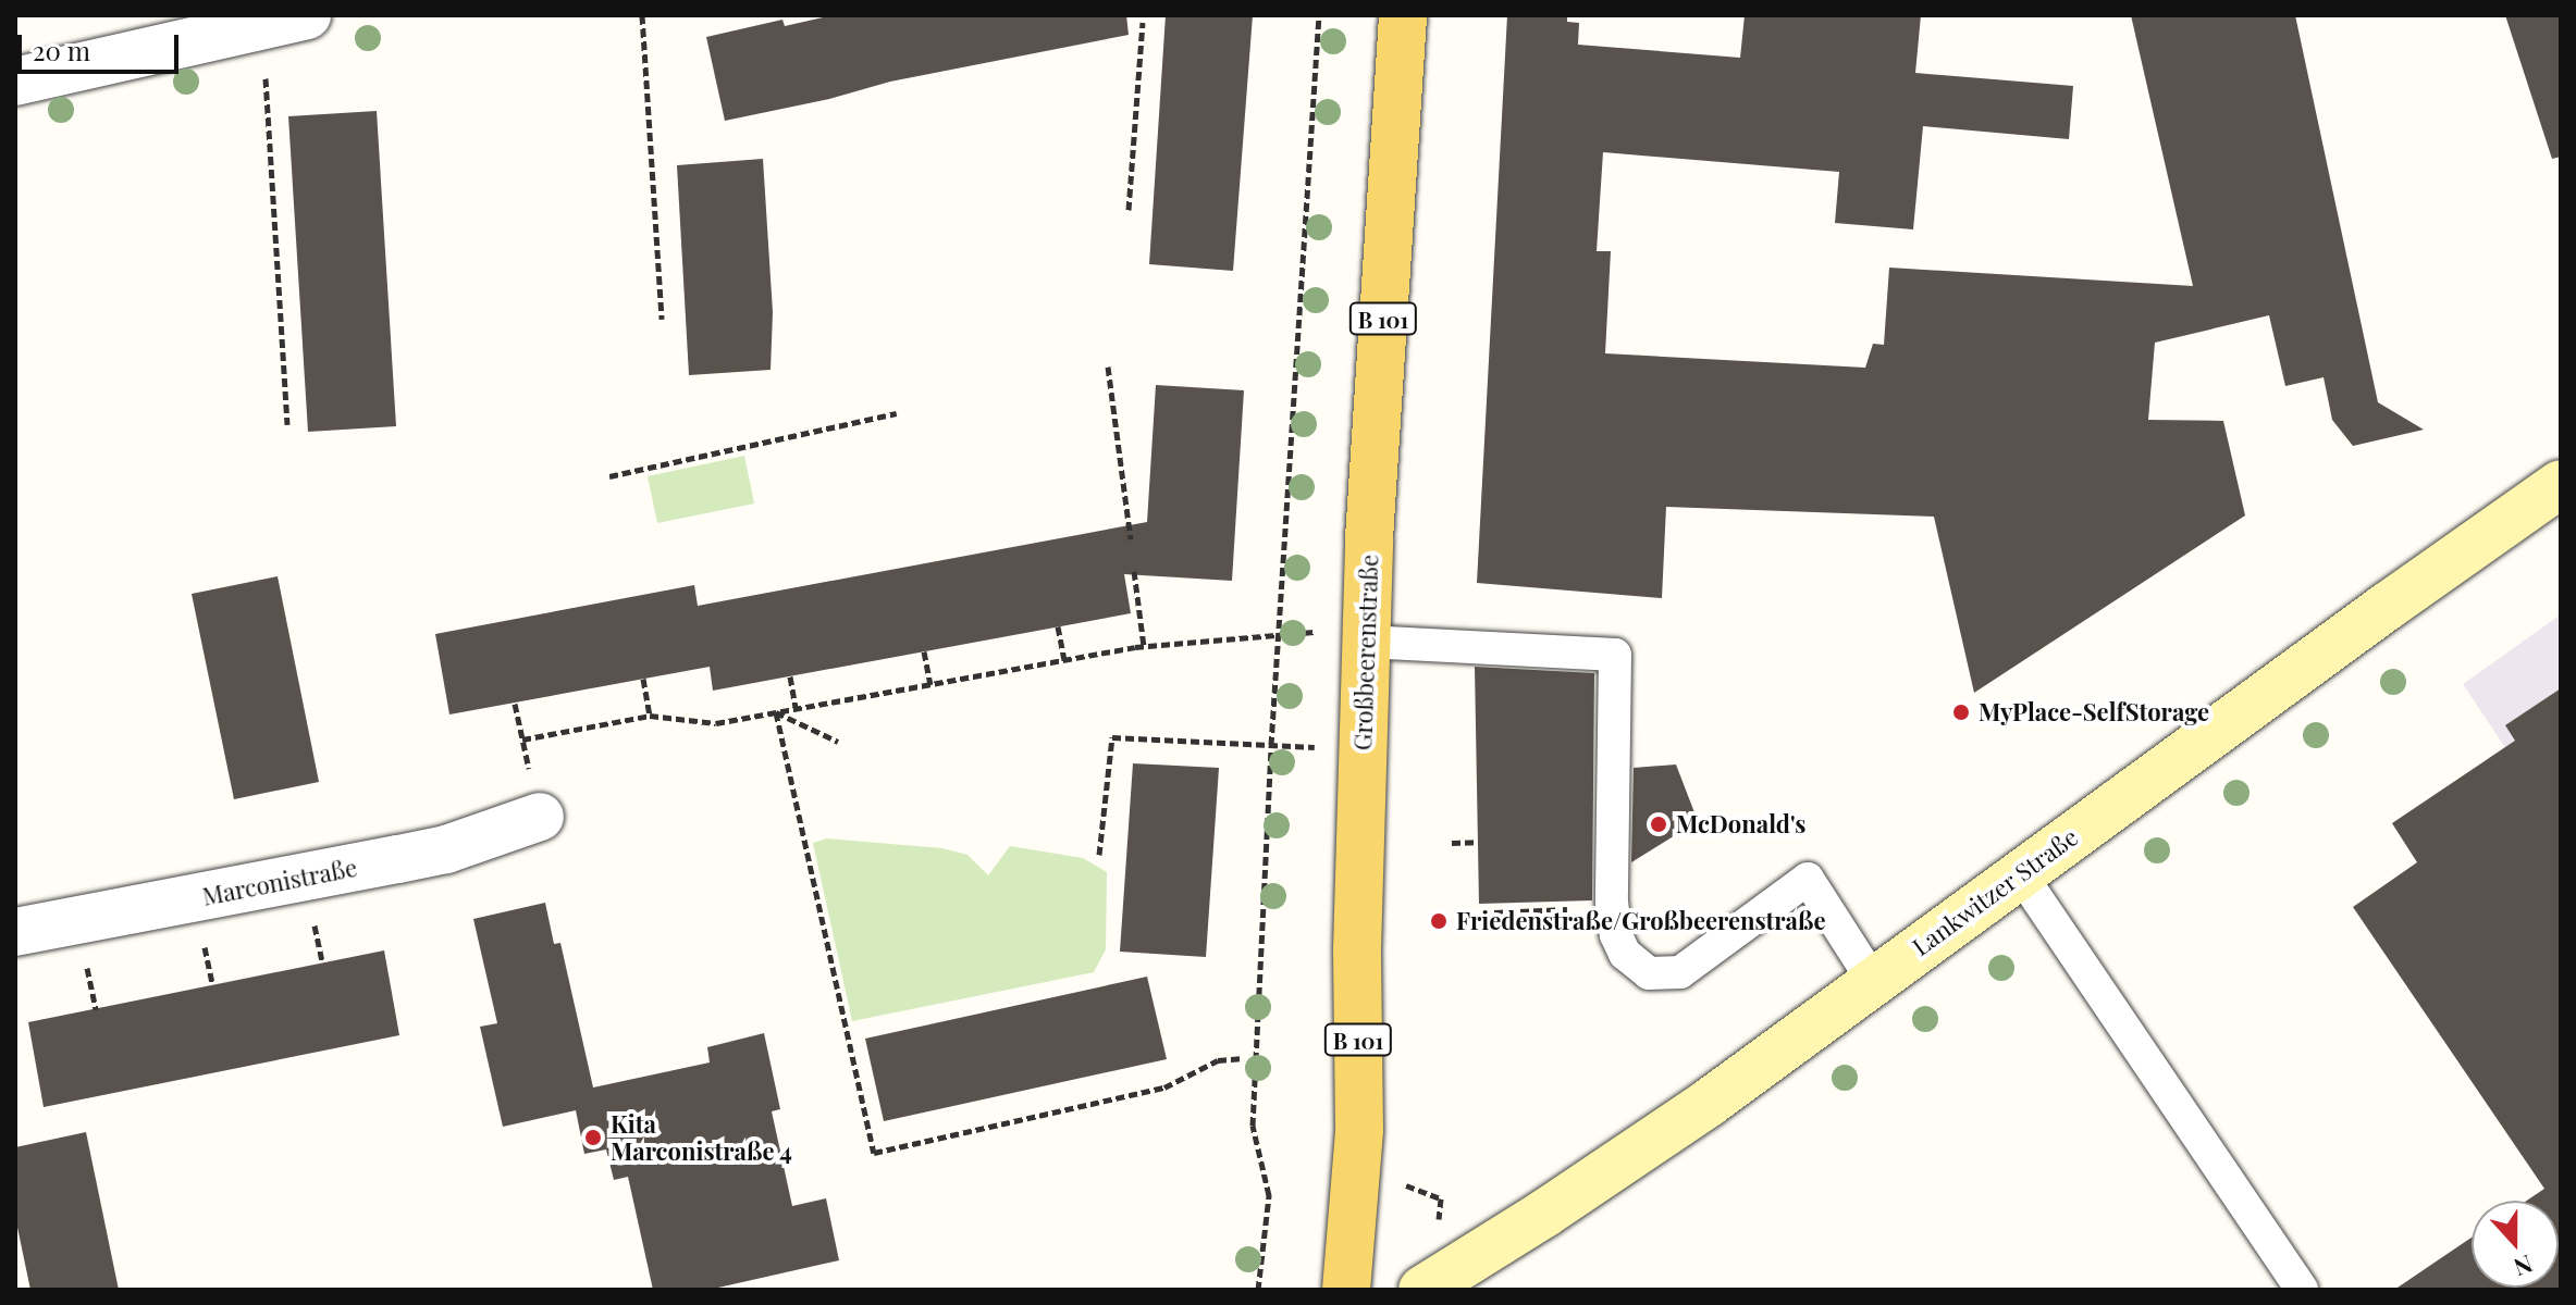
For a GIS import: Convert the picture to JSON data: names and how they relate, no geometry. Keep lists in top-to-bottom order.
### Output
{
  "streets": {
    "main road": ["B 101", "Großbeerenstraße", "Lankwitzer Straße"],
    "street": ["Marconistraße"]
  },
  "places": [
    "MyPlace-SelfStorage",
    "McDonald's",
    "Friedenstraße/Großbeerenstraße",
    "Kita Marconistraße 4"
  ],
  "scale_bar": "20 m",
  "north": "bottom"
}
